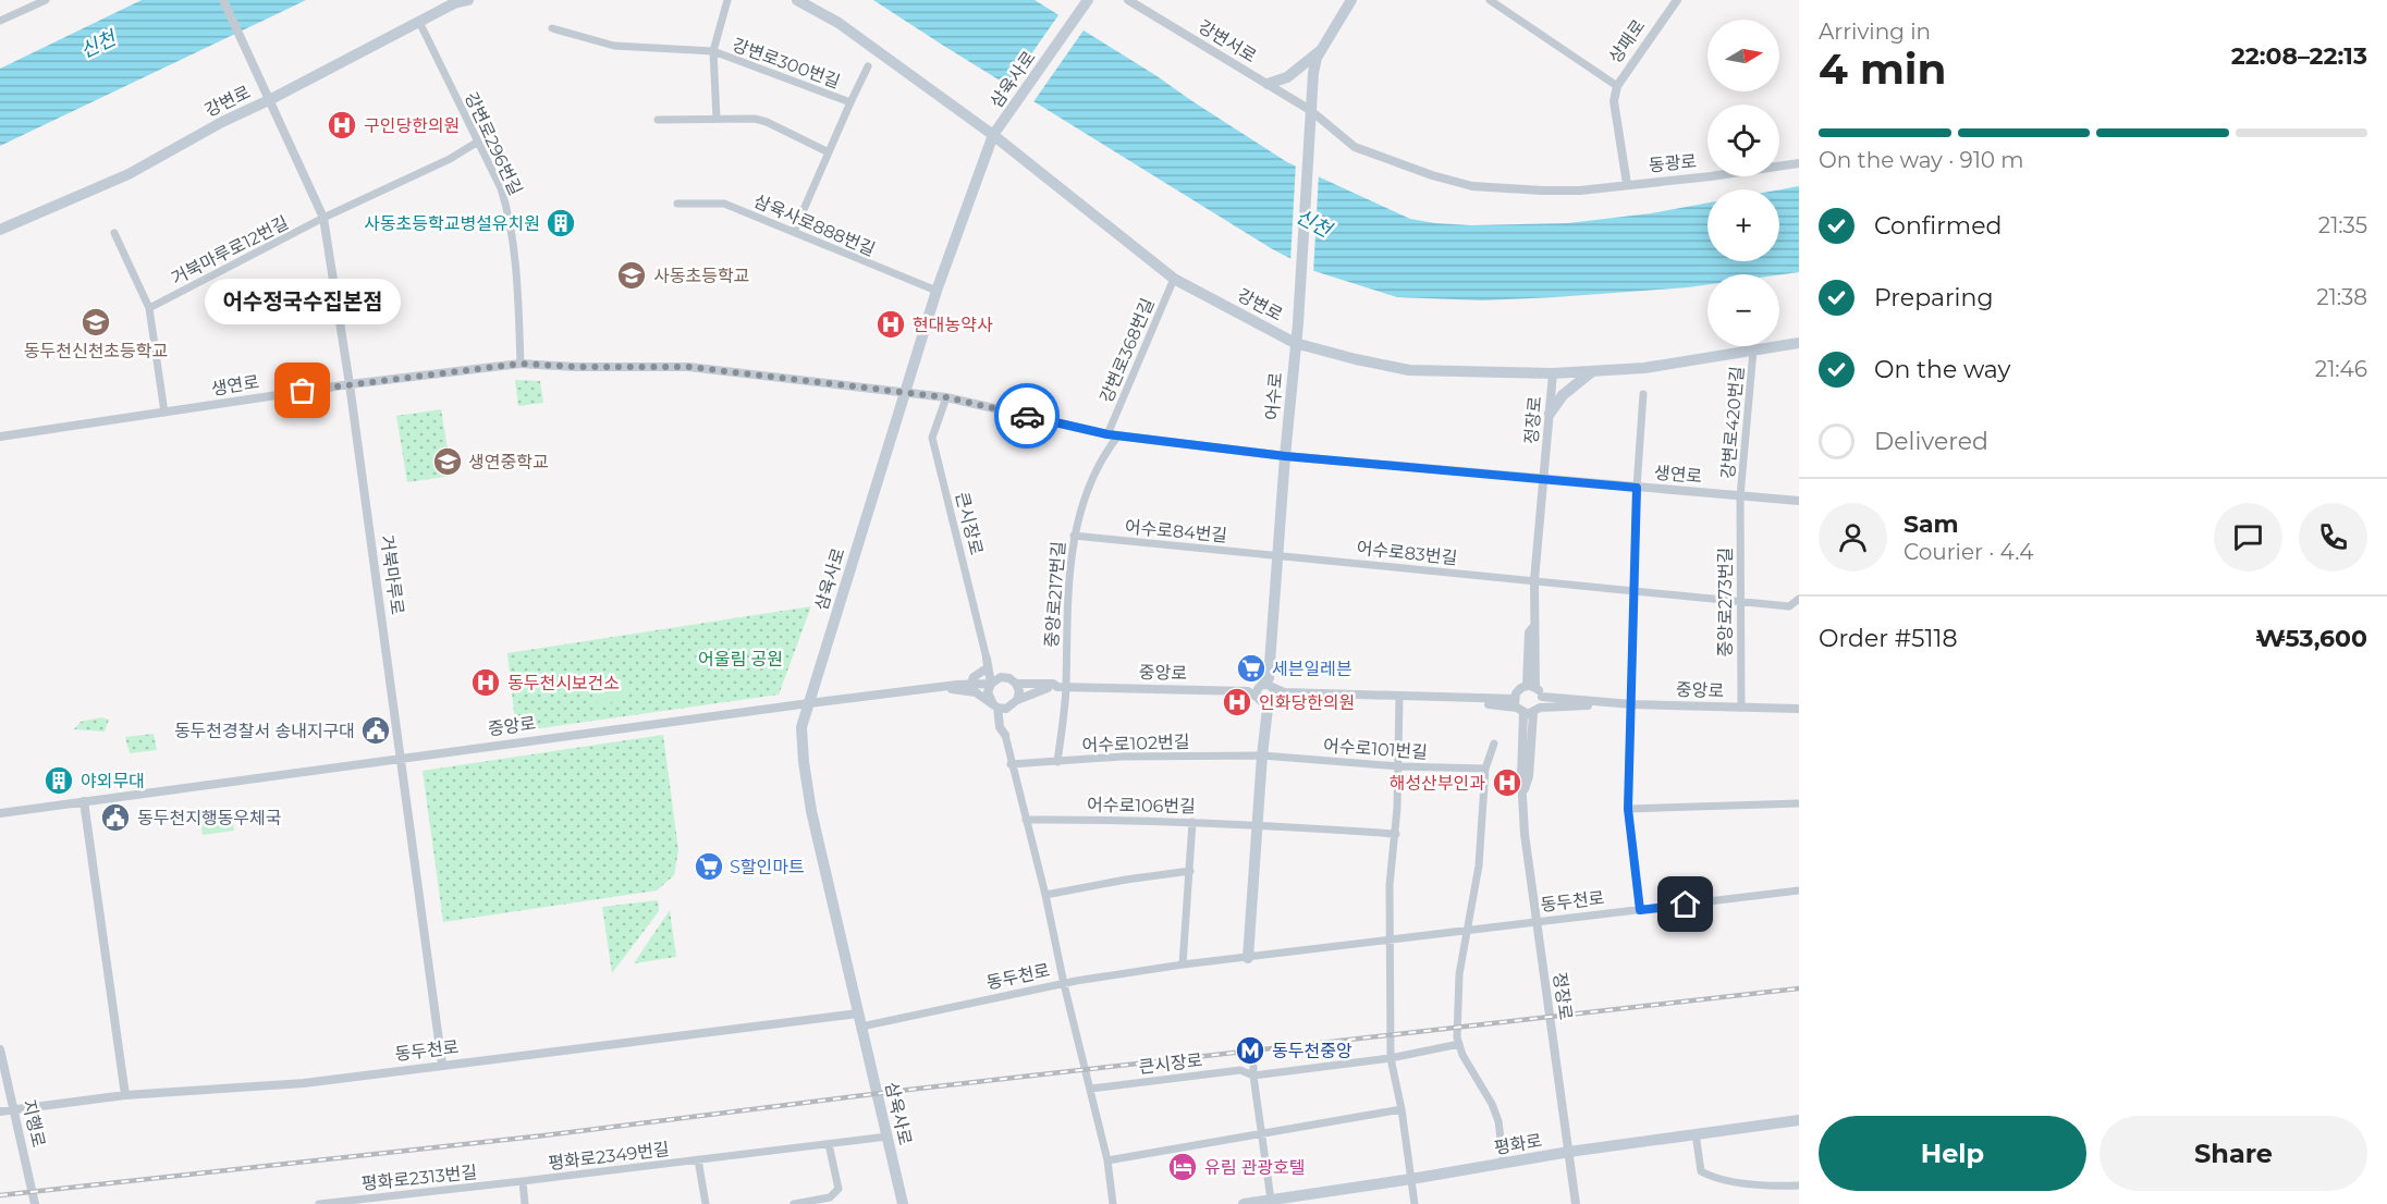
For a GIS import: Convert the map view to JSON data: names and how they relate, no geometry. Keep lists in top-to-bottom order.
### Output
{
  "streets": {
    "main road": [
      "삼육사로",
      "강변로",
      "어수로",
      "평화로"
    ],
    "street": [
      "강변서로",
      "상패로",
      "강변로300번길",
      "강변로296번길",
      "동광로",
      "삼육사로888번길",
      "거북마루로12번길",
      "강변로368번길",
      "생연로",
      "정장로",
      "강변로420번길",
      "큰시장로",
      "어수로84번길",
      "어수로83번길",
      "거북마루로",
      "중앙로217번길",
      "중앙로273번길",
      "중앙로",
      "어수로102번길",
      "어수로101번길",
      "어수로106번길",
      "동두천로",
      "지행로",
      "평화로2349번길",
      "평화로2313번길"
    ]
  },
  "crossings": [
    ["강변서로", "어수로"],
    ["상패로", "동광로"],
    ["삼육사로", "강변로"],
    ["삼육사로", "삼육사로888번길"],
    ["삼육사로", "생연로"],
    ["삼육사로", "중앙로"],
    ["삼육사로", "동두천로"],
    ["삼육사로", "평화로2349번길"],
    ["강변로", "강변로296번길"],
    ["강변로", "강변로368번길"],
    ["강변로", "어수로"],
    ["강변로", "정장로"],
    ["강변로", "강변로420번길"],
    ["강변로", "거북마루로"],
    ["강변로296번길", "거북마루로12번길"],
    ["강변로296번길", "생연로"],
    ["거북마루로12번길", "거북마루로"],
    ["강변로368번길", "생연로"],
    ["생연로", "어수로"],
    ["생연로", "정장로"],
    ["생연로", "강변로420번길"],
    ["생연로", "큰시장로"],
    ["생연로", "거북마루로"],
    ["생연로", "중앙로217번길"],
    ["생연로", "중앙로273번길"],
    ["어수로", "어수로84번길"],
    ["어수로", "어수로83번길"],
    ["어수로", "중앙로"],
    ["어수로", "어수로102번길"],
    ["어수로", "어수로101번길"],
    ["어수로", "어수로106번길"],
    ["어수로", "동두천로"],
    ["정장로", "어수로83번길"],
    ["정장로", "동두천로"],
    ["정장로", "평화로"],
    ["강변로420번길", "중앙로273번길"],
    ["어수로84번길", "어수로83번길"],
    ["어수로84번길", "중앙로217번길"],
    ["어수로83번길", "중앙로273번길"],
    ["거북마루로", "중앙로"],
    ["거북마루로", "동두천로"],
    ["중앙로217번길", "중앙로"],
    ["중앙로273번길", "중앙로"],
    ["어수로102번길", "어수로101번길"],
    ["동두천로", "지행로"],
    ["평화로2349번길", "평화로2313번길"]
  ],
  "water": ["신천"],
  "parks": ["어울림 공원"],
  "places": {
    "hospital": [
      "구인당한의원",
      "현대농약사",
      "동두천시보건소",
      "인화당한의원",
      "해성산부인과"
    ],
    "building": ["사동초등학교병설유치원", "야외무대"],
    "school or university": ["사동초등학교", "동두천신천초등학교", "생연중학교"],
    "other": ["어수정국수집본점"],
    "supermarket": ["세븐일레븐", "S할인마트"],
    "public building": ["동두천경찰서 송내지구대", "동두천지행동우체국"],
    "metro station": ["동두천중앙"],
    "hotel": ["유림 관광호텔"]
  },
  "north": "right",
  "page": {
    "heading": ["4 min", "Arriving in", "22:08–22:13"],
    "panel": [
      "Sam",
      "Courier · 4.4",
      "Order #5118",
      "₩53,600"
    ],
    "map_buttons": ["+", "−"],
    "bar": "On the way · 910 m",
    "list": [
      ["Confirmed", "21:35"],
      ["Preparing", "21:38"],
      ["On the way", "21:46"],
      "Delivered"
    ],
    "bubble": "어수정국수집본점",
    "buttons": ["Help", "Share"]
  }
}
